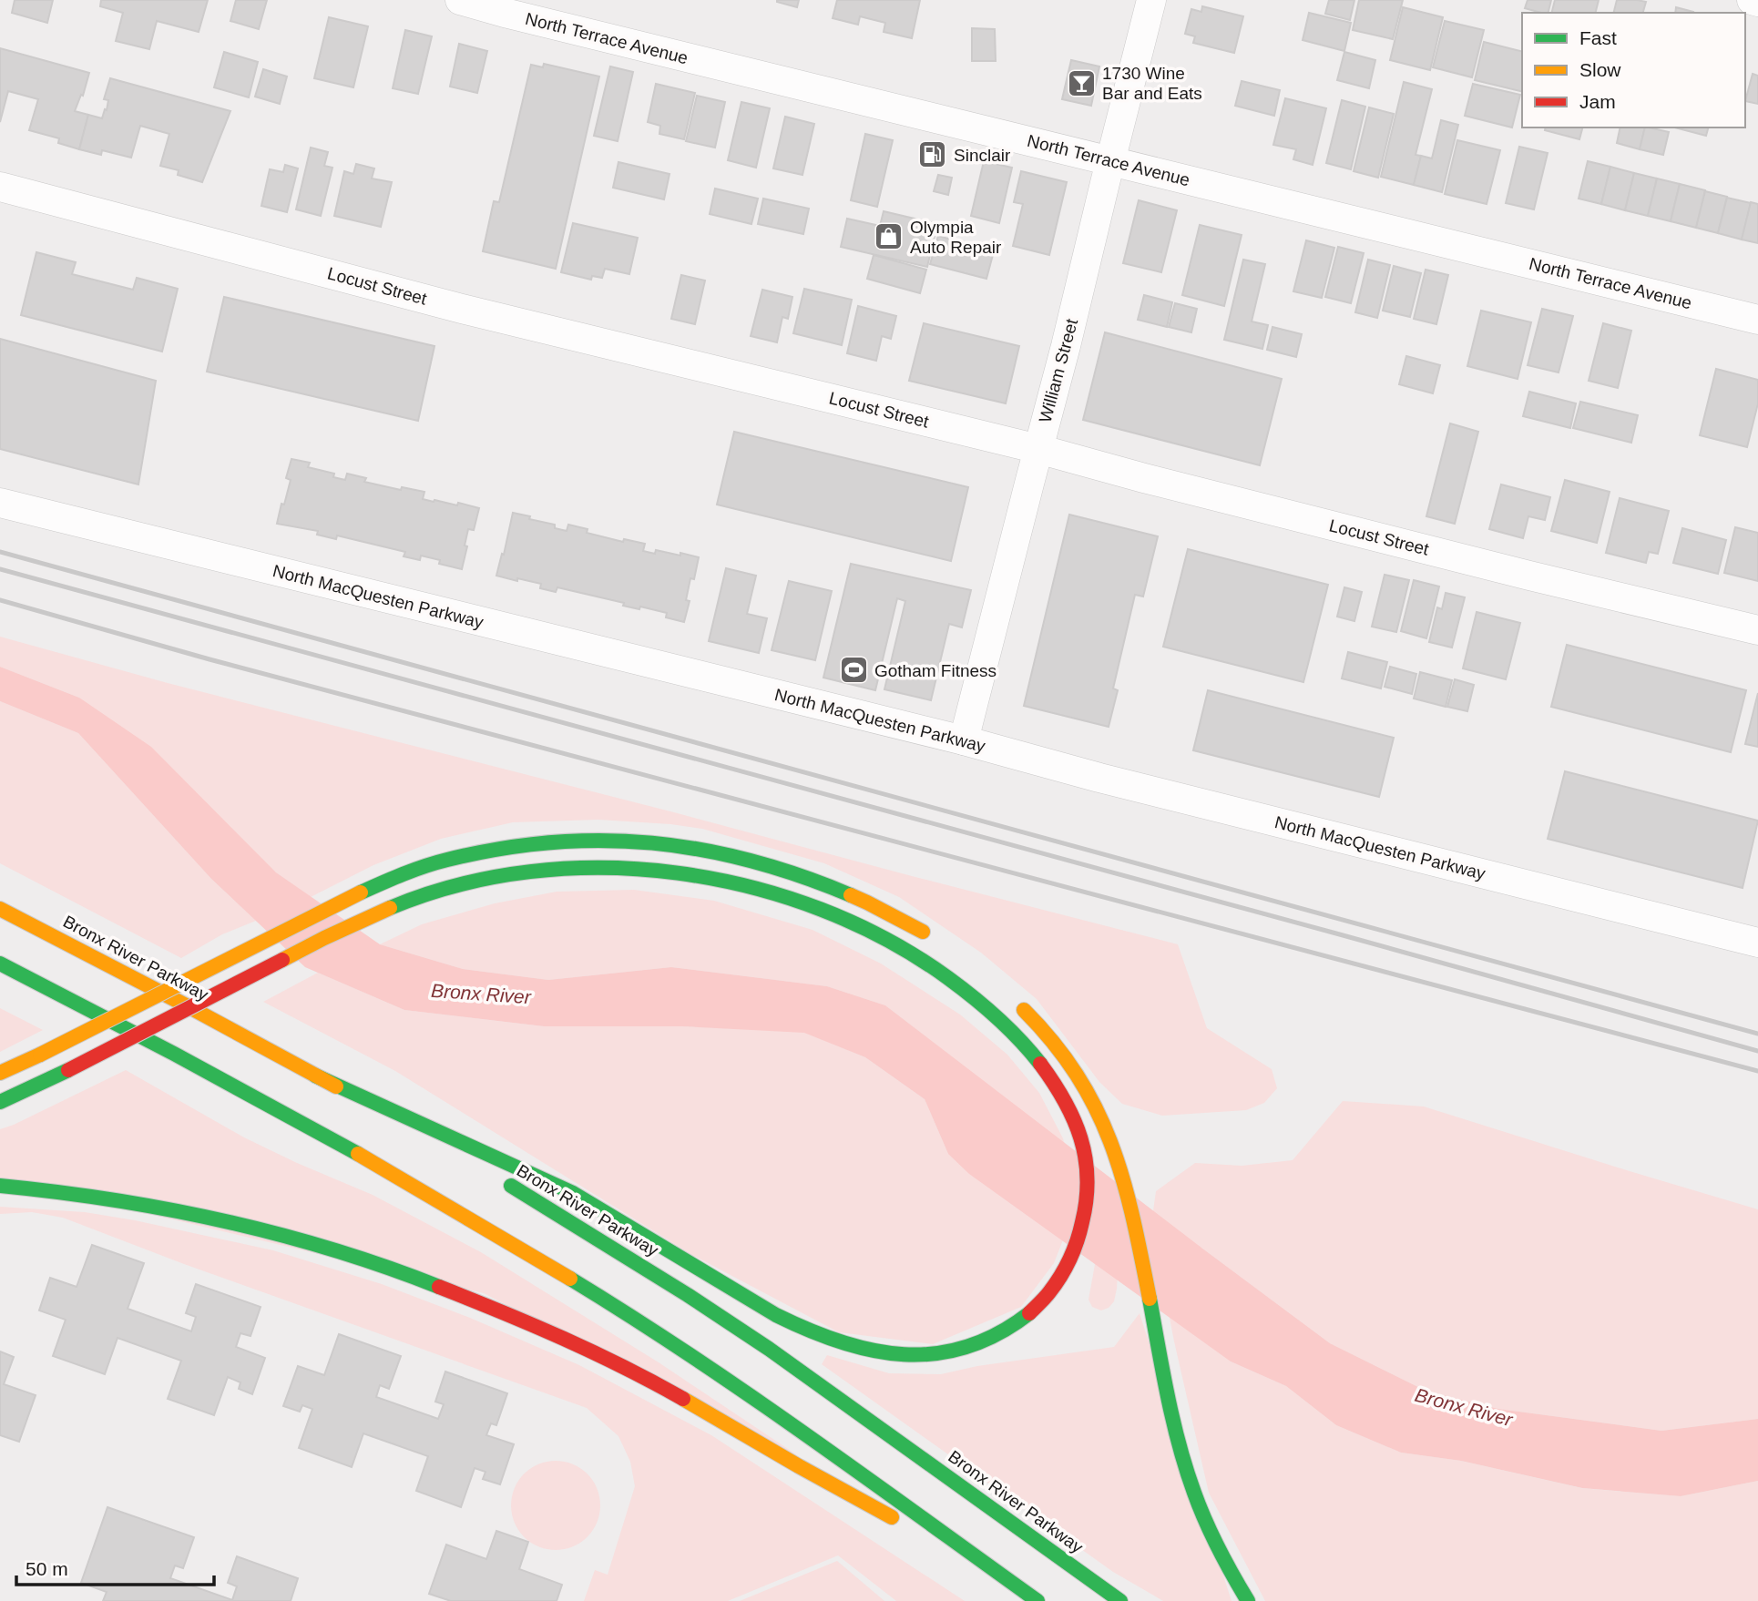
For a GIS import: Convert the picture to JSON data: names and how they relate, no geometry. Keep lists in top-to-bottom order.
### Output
{
  "streets": {
    "highway": ["Bronx River Parkway"],
    "street": [
      "North Terrace Avenue",
      "Locust Street",
      "William Street",
      "North MacQuesten Parkway"
    ]
  },
  "crossings": [
    ["North Terrace Avenue", "William Street"],
    ["Locust Street", "William Street"],
    ["William Street", "North MacQuesten Parkway"]
  ],
  "water": ["Bronx River"],
  "places": {
    "bar": ["1730 Wine Bar and Eats"],
    "fuel station": ["Sinclair"],
    "shop": ["Olympia Auto Repair"],
    "sports": ["Gotham Fitness"]
  },
  "legend": ["Fast", "Slow", "Jam"],
  "scale_bar": "50 m"
}
